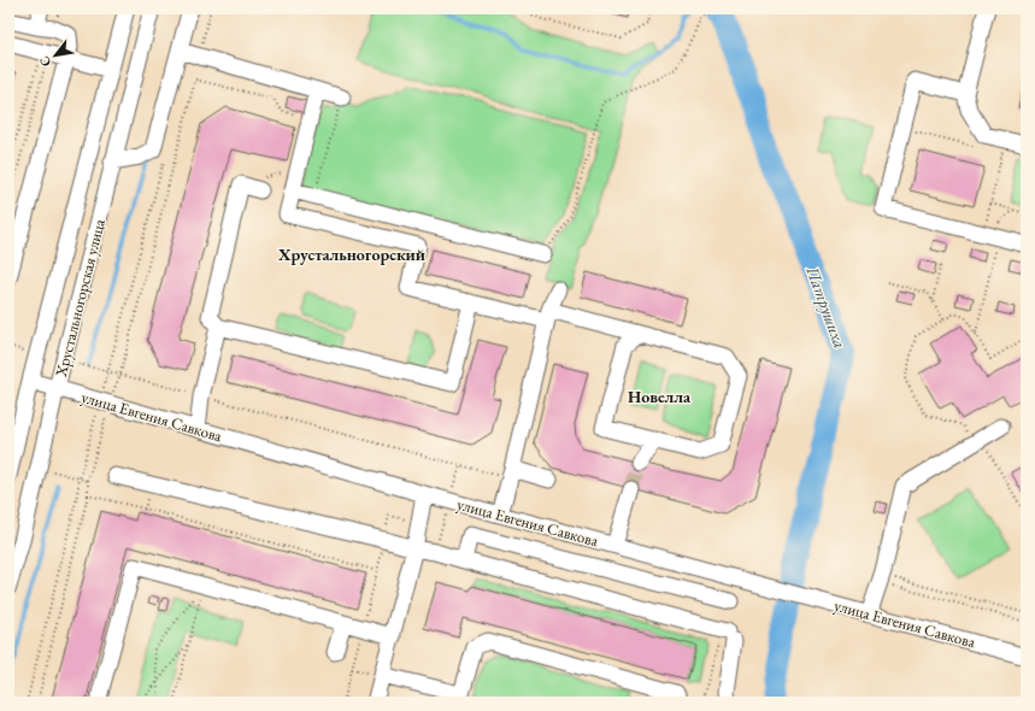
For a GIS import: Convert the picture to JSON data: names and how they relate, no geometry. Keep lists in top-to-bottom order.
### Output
{
  "streets": {
    "street": ["Хрустальногорская улица", "улица Евгения Савкова"]
  },
  "crossings": [
    ["Хрустальногорская улица", "улица Евгения Савкова"]
  ],
  "districts": ["Хрустальногорский", "Новелла"],
  "water": ["Патрушиха"],
  "north": "bottom left"
}
